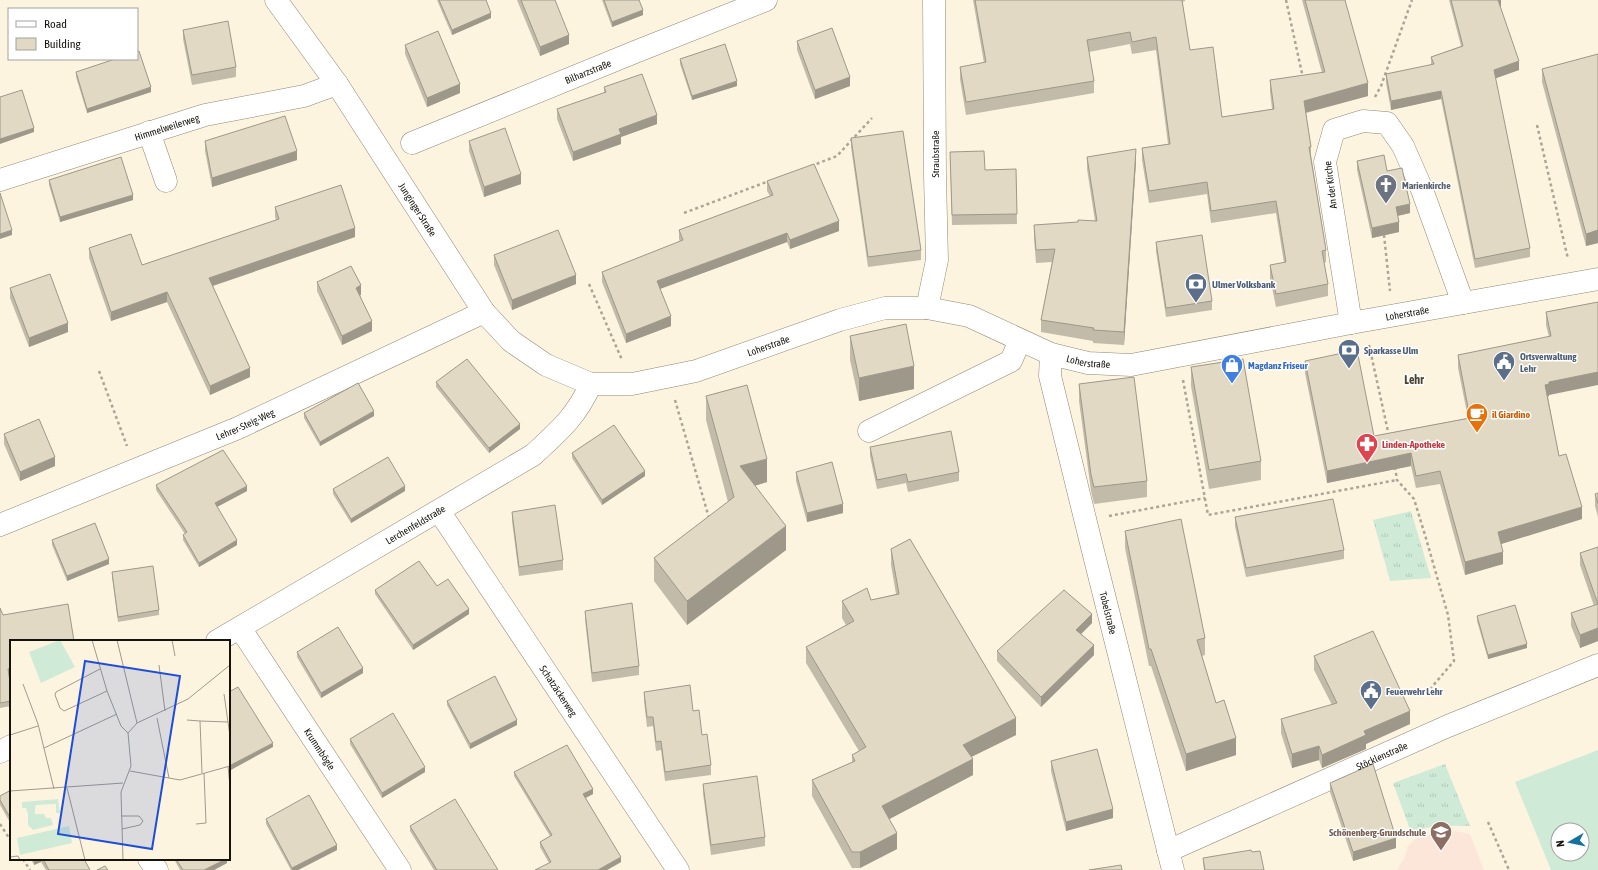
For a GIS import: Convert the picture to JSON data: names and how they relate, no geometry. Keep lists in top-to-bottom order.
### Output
{
  "streets": {
    "street": [
      "Bilharzstraße",
      "Himmelweilerweg",
      "Straubstraße",
      "An der Kirche",
      "Junginger Straße",
      "Loherstraße",
      "Lehrer-Steig-Weg",
      "Lerchenfeldstraße",
      "Tobelstraße",
      "Schatzäckerweg",
      "Krummbögle",
      "Stöcklenstraße"
    ]
  },
  "crossings": [
    ["Himmelweilerweg", "Junginger Straße"],
    ["Straubstraße", "Loherstraße"],
    ["An der Kirche", "Loherstraße"],
    ["Junginger Straße", "Loherstraße"],
    ["Junginger Straße", "Lehrer-Steig-Weg"],
    ["Junginger Straße", "Lerchenfeldstraße"],
    ["Loherstraße", "Lerchenfeldstraße"],
    ["Loherstraße", "Tobelstraße"],
    ["Lerchenfeldstraße", "Schatzäckerweg"],
    ["Lerchenfeldstraße", "Krummbögle"],
    ["Tobelstraße", "Stöcklenstraße"]
  ],
  "districts": ["Lehr"],
  "places": {
    "church": ["Marienkirche"],
    "bank": ["Ulmer Volksbank", "Sparkasse Ulm"],
    "public building": ["Ortsverwaltung Lehr", "Feuerwehr Lehr"],
    "shop": ["Magdanz Friseur"],
    "cafe": ["il Giardino"],
    "pharmacy": ["Linden-Apotheke"],
    "school or university": ["Schönenberg-Grundschule"]
  },
  "legend": ["Road", "Building"],
  "north": "left"
}
